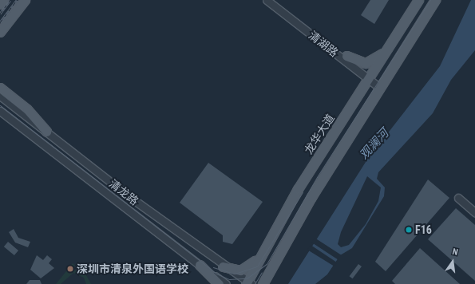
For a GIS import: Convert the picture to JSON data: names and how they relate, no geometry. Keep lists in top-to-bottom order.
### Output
{
  "streets": {
    "main road": ["龙华大道"],
    "street": ["清湖路", "清龙路"]
  },
  "crossings": [
    ["清湖路", "龙华大道"],
    ["龙华大道", "清龙路"]
  ],
  "water": ["观澜河"],
  "places": ["F16", "深圳市清泉外国语学校"],
  "north": "top"
}
